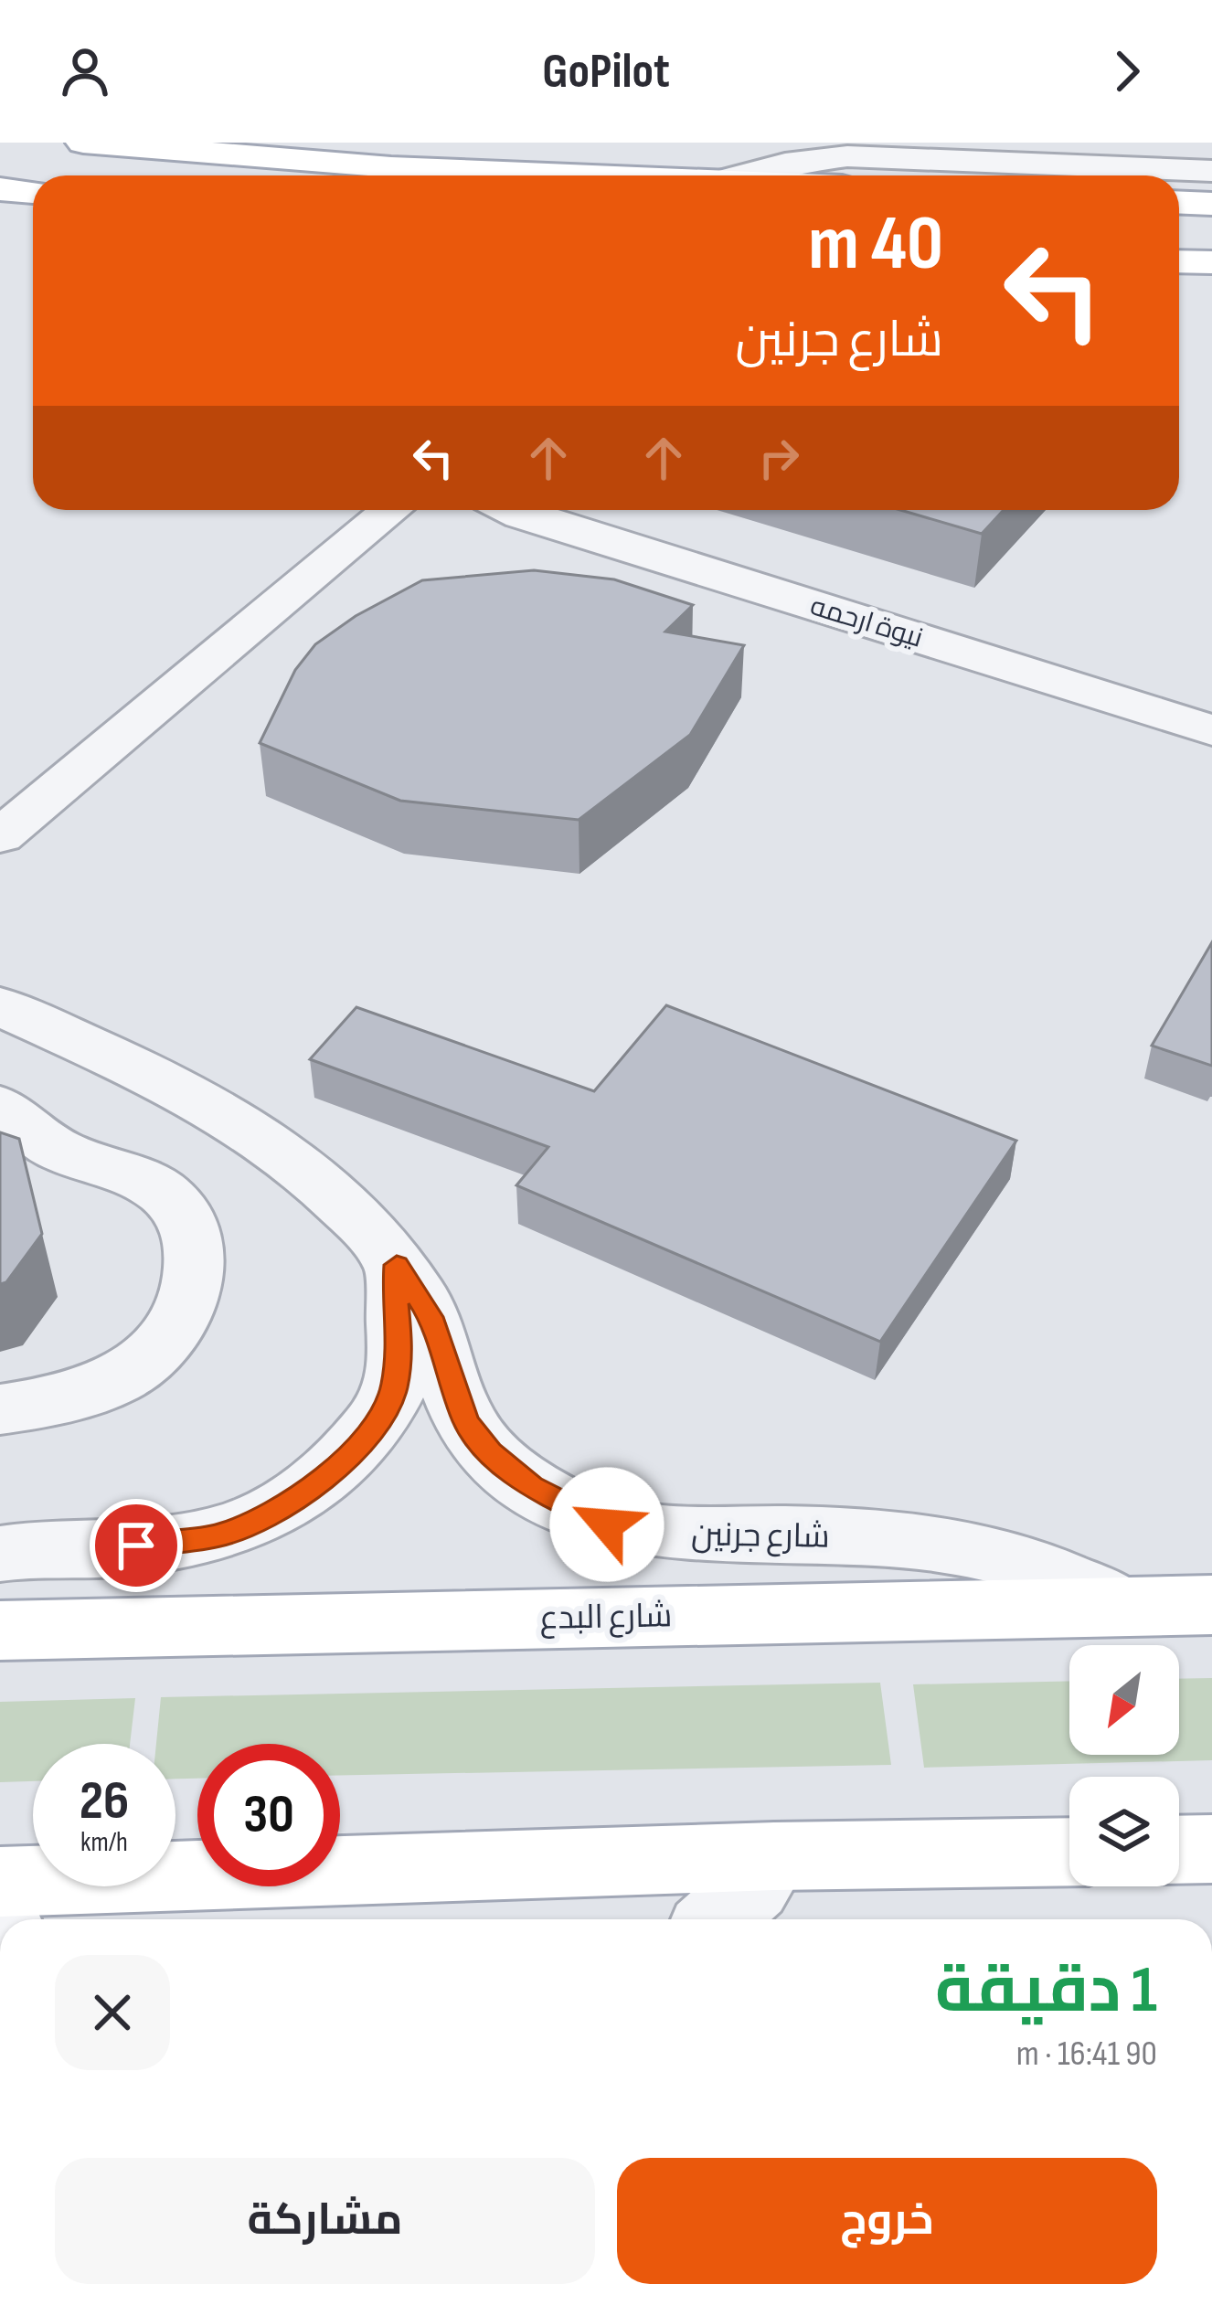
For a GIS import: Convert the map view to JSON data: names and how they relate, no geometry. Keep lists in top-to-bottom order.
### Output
{
  "streets": {
    "main road": ["شارع البدع"],
    "street": ["نيوة ارحمه", "شارع جرنين"]
  },
  "crossings": [
    ["شارع جرنين", "شارع البدع"]
  ],
  "north": "bottom left",
  "page": {
    "header": "GoPilot",
    "turn": ["40 m", "شارع جرنين"],
    "speed": "26 km/h",
    "limit": "30",
    "heading": ["1 دقيقة", "90 m · 16:41"],
    "buttons": ["خروج", "مشاركة"]
  }
}
